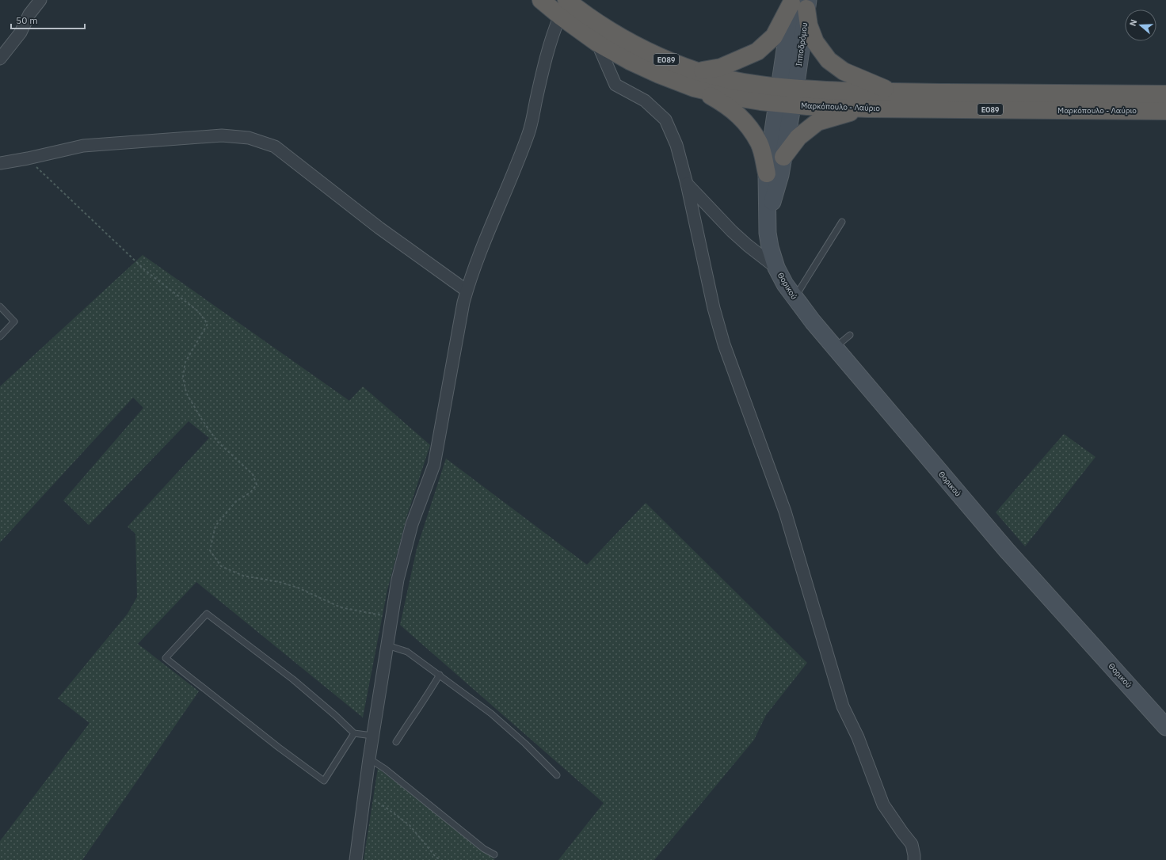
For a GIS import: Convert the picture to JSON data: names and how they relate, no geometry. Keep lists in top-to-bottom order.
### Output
{
  "streets": {
    "highway": ["ΕΟ89", "Μαρκόπουλο - Λαύριο"],
    "main road": ["Ιπποδρόμου", "Θορικού"]
  },
  "crossings": [
    ["Ιπποδρόμου", "Μαρκόπουλο - Λαύριο"],
    ["Ιπποδρόμου", "Θορικού"],
    ["Μαρκόπουλο - Λαύριο", "Θορικού"]
  ],
  "scale_bar": "50 m",
  "north": "left"
}
